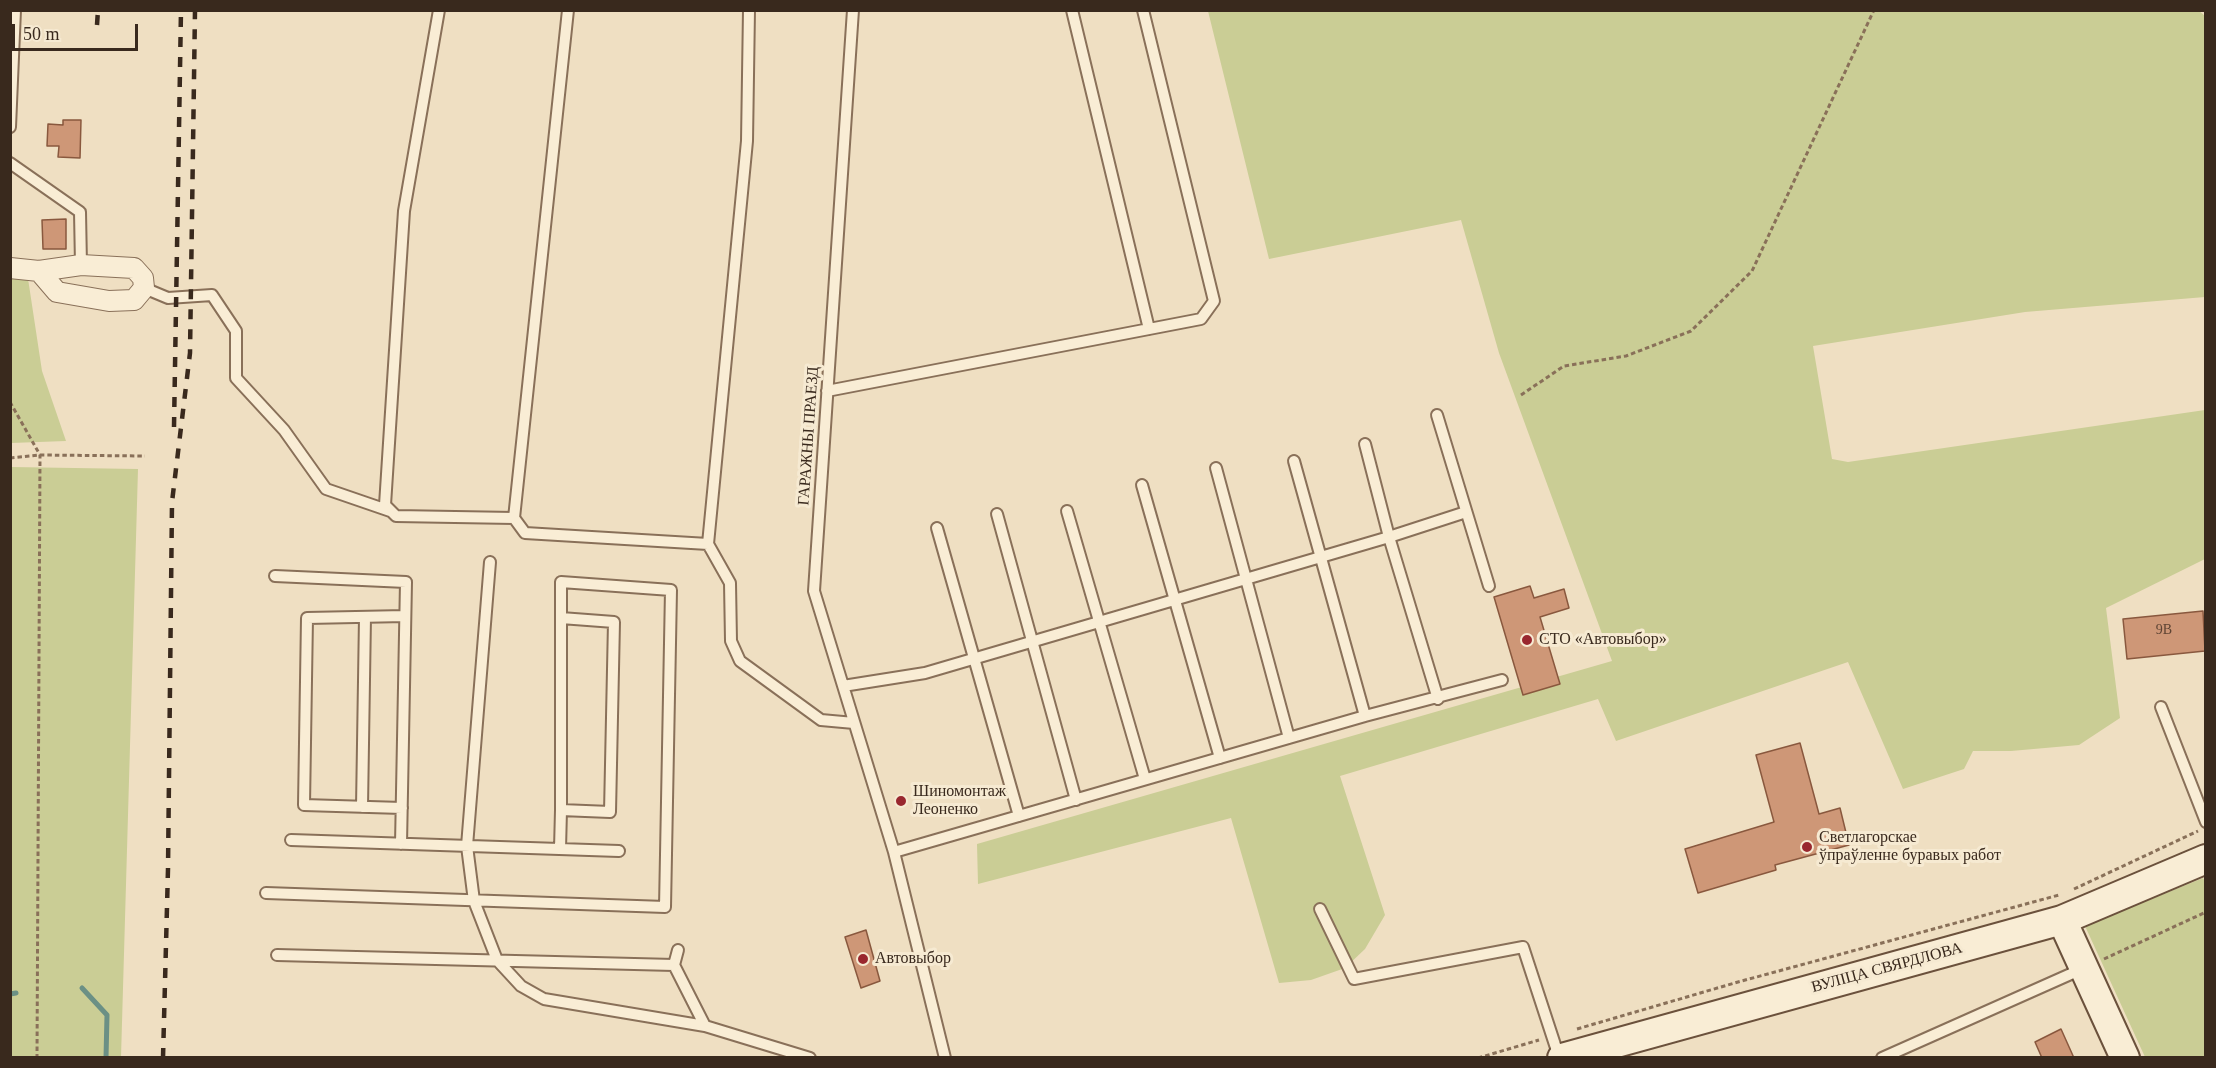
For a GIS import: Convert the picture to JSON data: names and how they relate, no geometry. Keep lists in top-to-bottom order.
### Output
{
  "streets": {
    "main road": ["ВУЛІЦА СВЯРДЛОВА"],
    "lane": ["ГАРАЖНЫ ПРАЕЗД"]
  },
  "places": [
    "СТО «Автовыбор»",
    "Шиномонтаж Леоненко",
    "Светлагорскае ўпраўленне буравых работ",
    "Автовыбор"
  ],
  "house_numbers": ["9В"],
  "scale_bar": "50 m"
}
